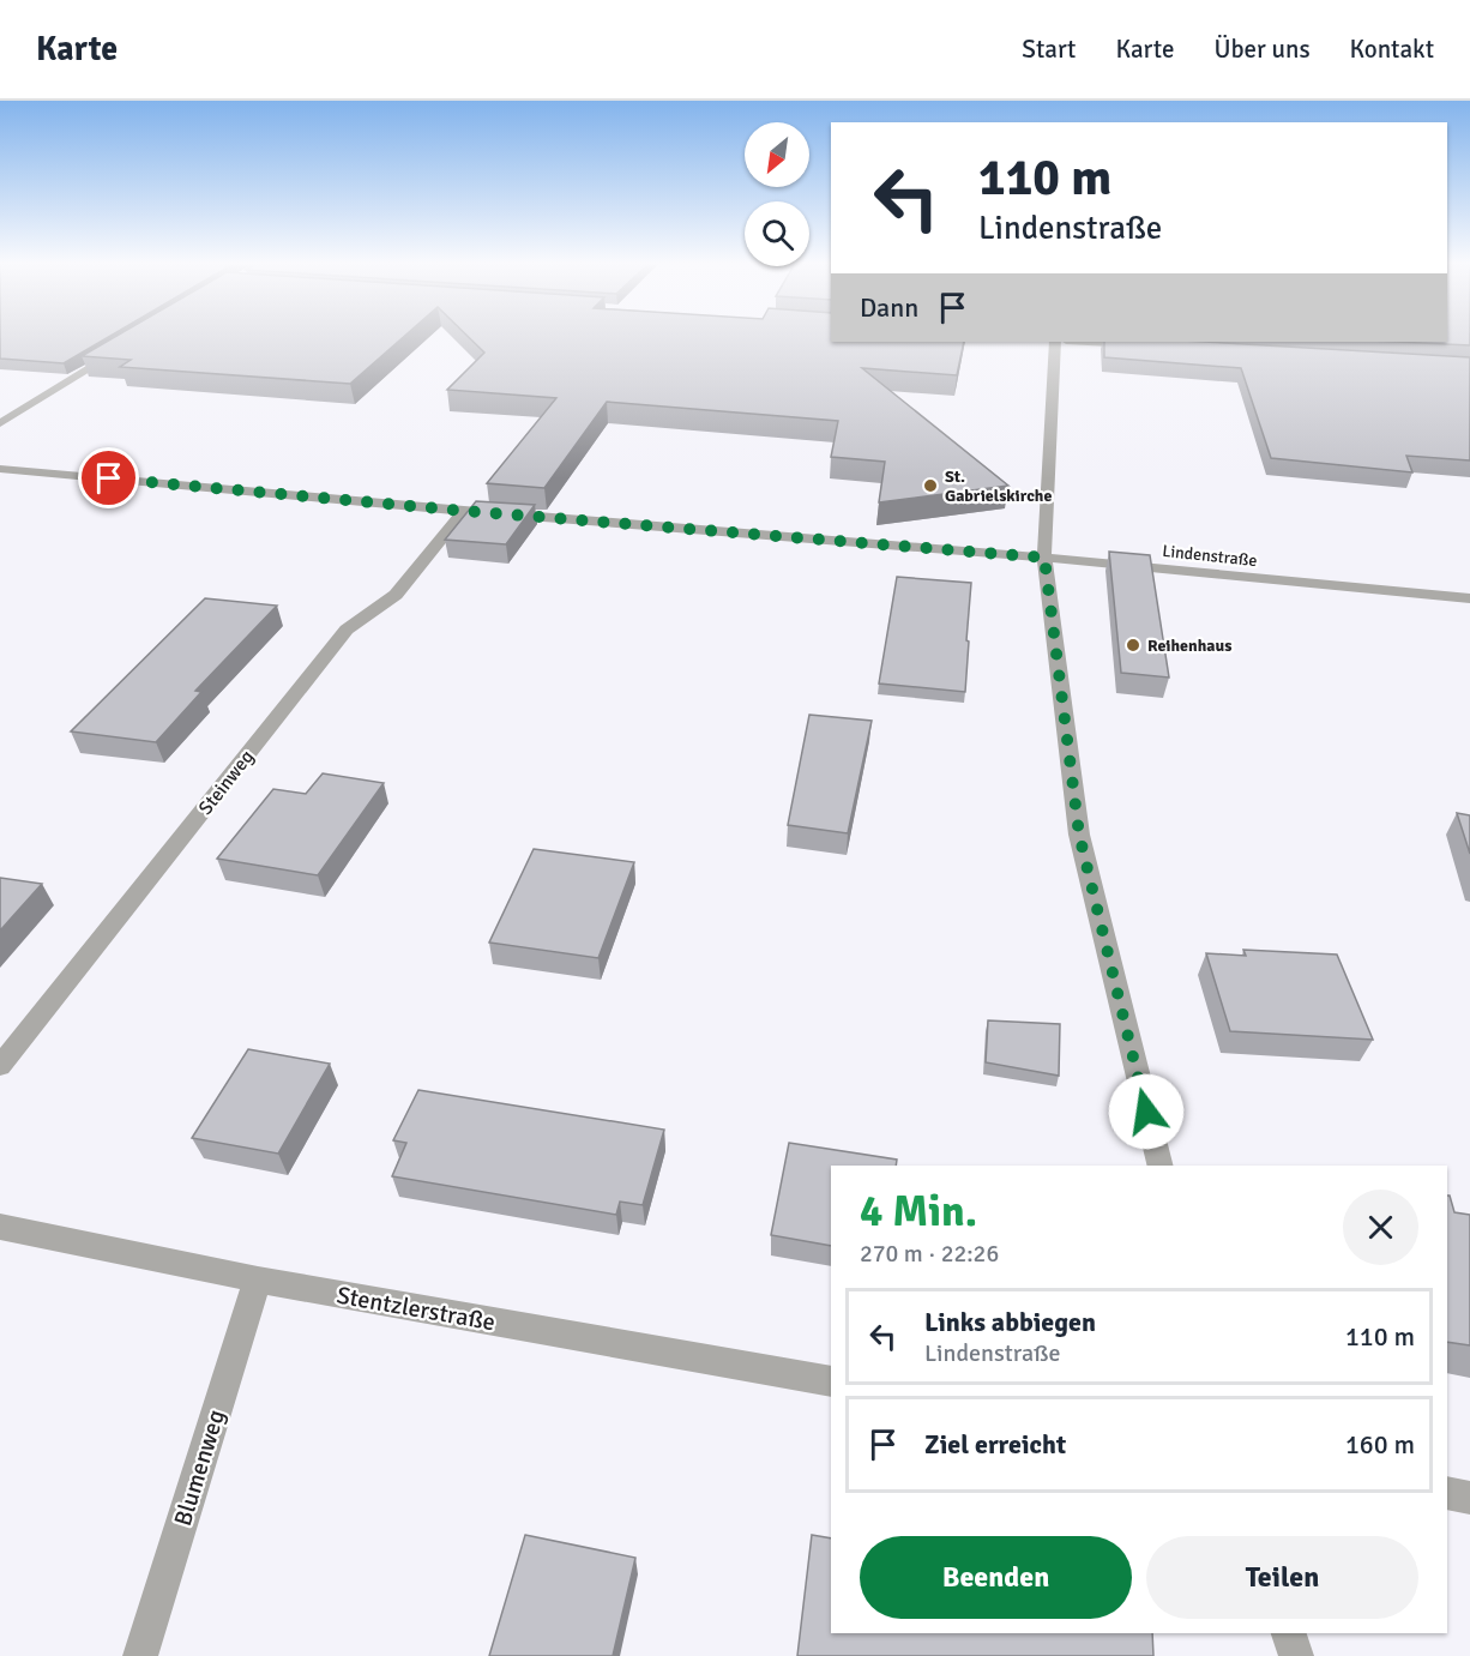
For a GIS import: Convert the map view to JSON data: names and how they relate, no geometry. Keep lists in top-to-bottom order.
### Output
{
  "streets": {
    "street": [
      "Lindenstraße",
      "Steinweg",
      "Stentzlerstraße",
      "Blumenweg"
    ]
  },
  "crossings": [
    ["Lindenstraße", "Steinweg"],
    ["Stentzlerstraße", "Blumenweg"]
  ],
  "places": ["St. Gabrielskirche", "Reihenhaus"],
  "north": "bottom left",
  "page": {
    "header": "Karte",
    "nav": [
      "Start",
      "Karte",
      "Über uns",
      "Kontakt"
    ],
    "turn": ["110 m", "Lindenstraße"],
    "then": "Dann",
    "heading": ["4 Min.", "270 m · 22:26"],
    "list": [
      {
        "name": "Links abbiegen",
        "note": "Lindenstraße",
        "value": "110 m"
      },
      {
        "name": "Ziel erreicht",
        "value": "160 m"
      }
    ],
    "buttons": ["Beenden", "Teilen"]
  }
}
